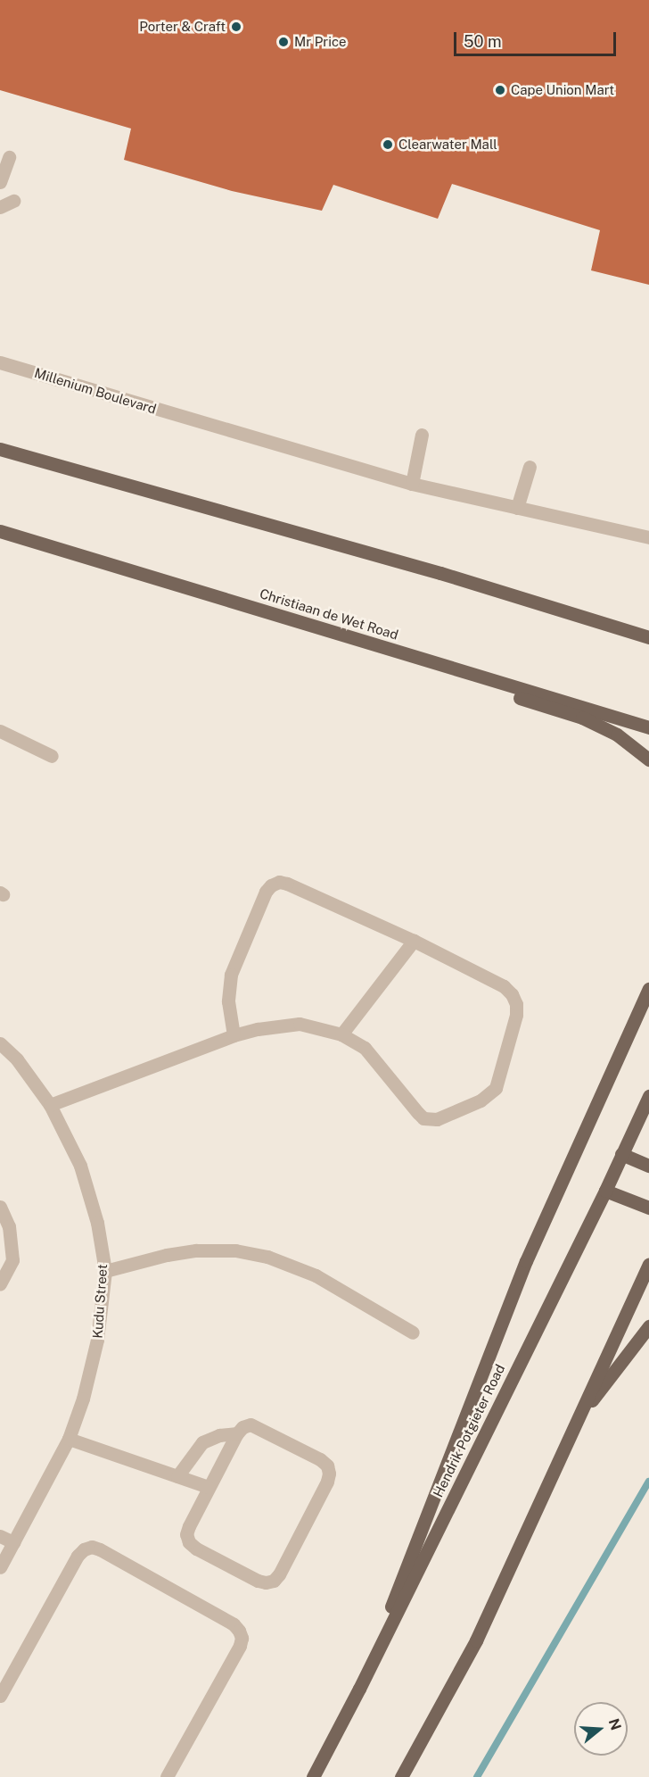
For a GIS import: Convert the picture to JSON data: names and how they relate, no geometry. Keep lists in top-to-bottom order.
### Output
{
  "streets": {
    "main road": ["Christiaan de Wet Road", "Hendrik Potgieter Road"],
    "street": ["Millenium Boulevard", "Kudu Street"]
  },
  "places": [
    "Porter & Craft",
    "Mr Price",
    "Cape Union Mart",
    "Clearwater Mall"
  ],
  "scale_bar": "50 m",
  "north": "right"
}
